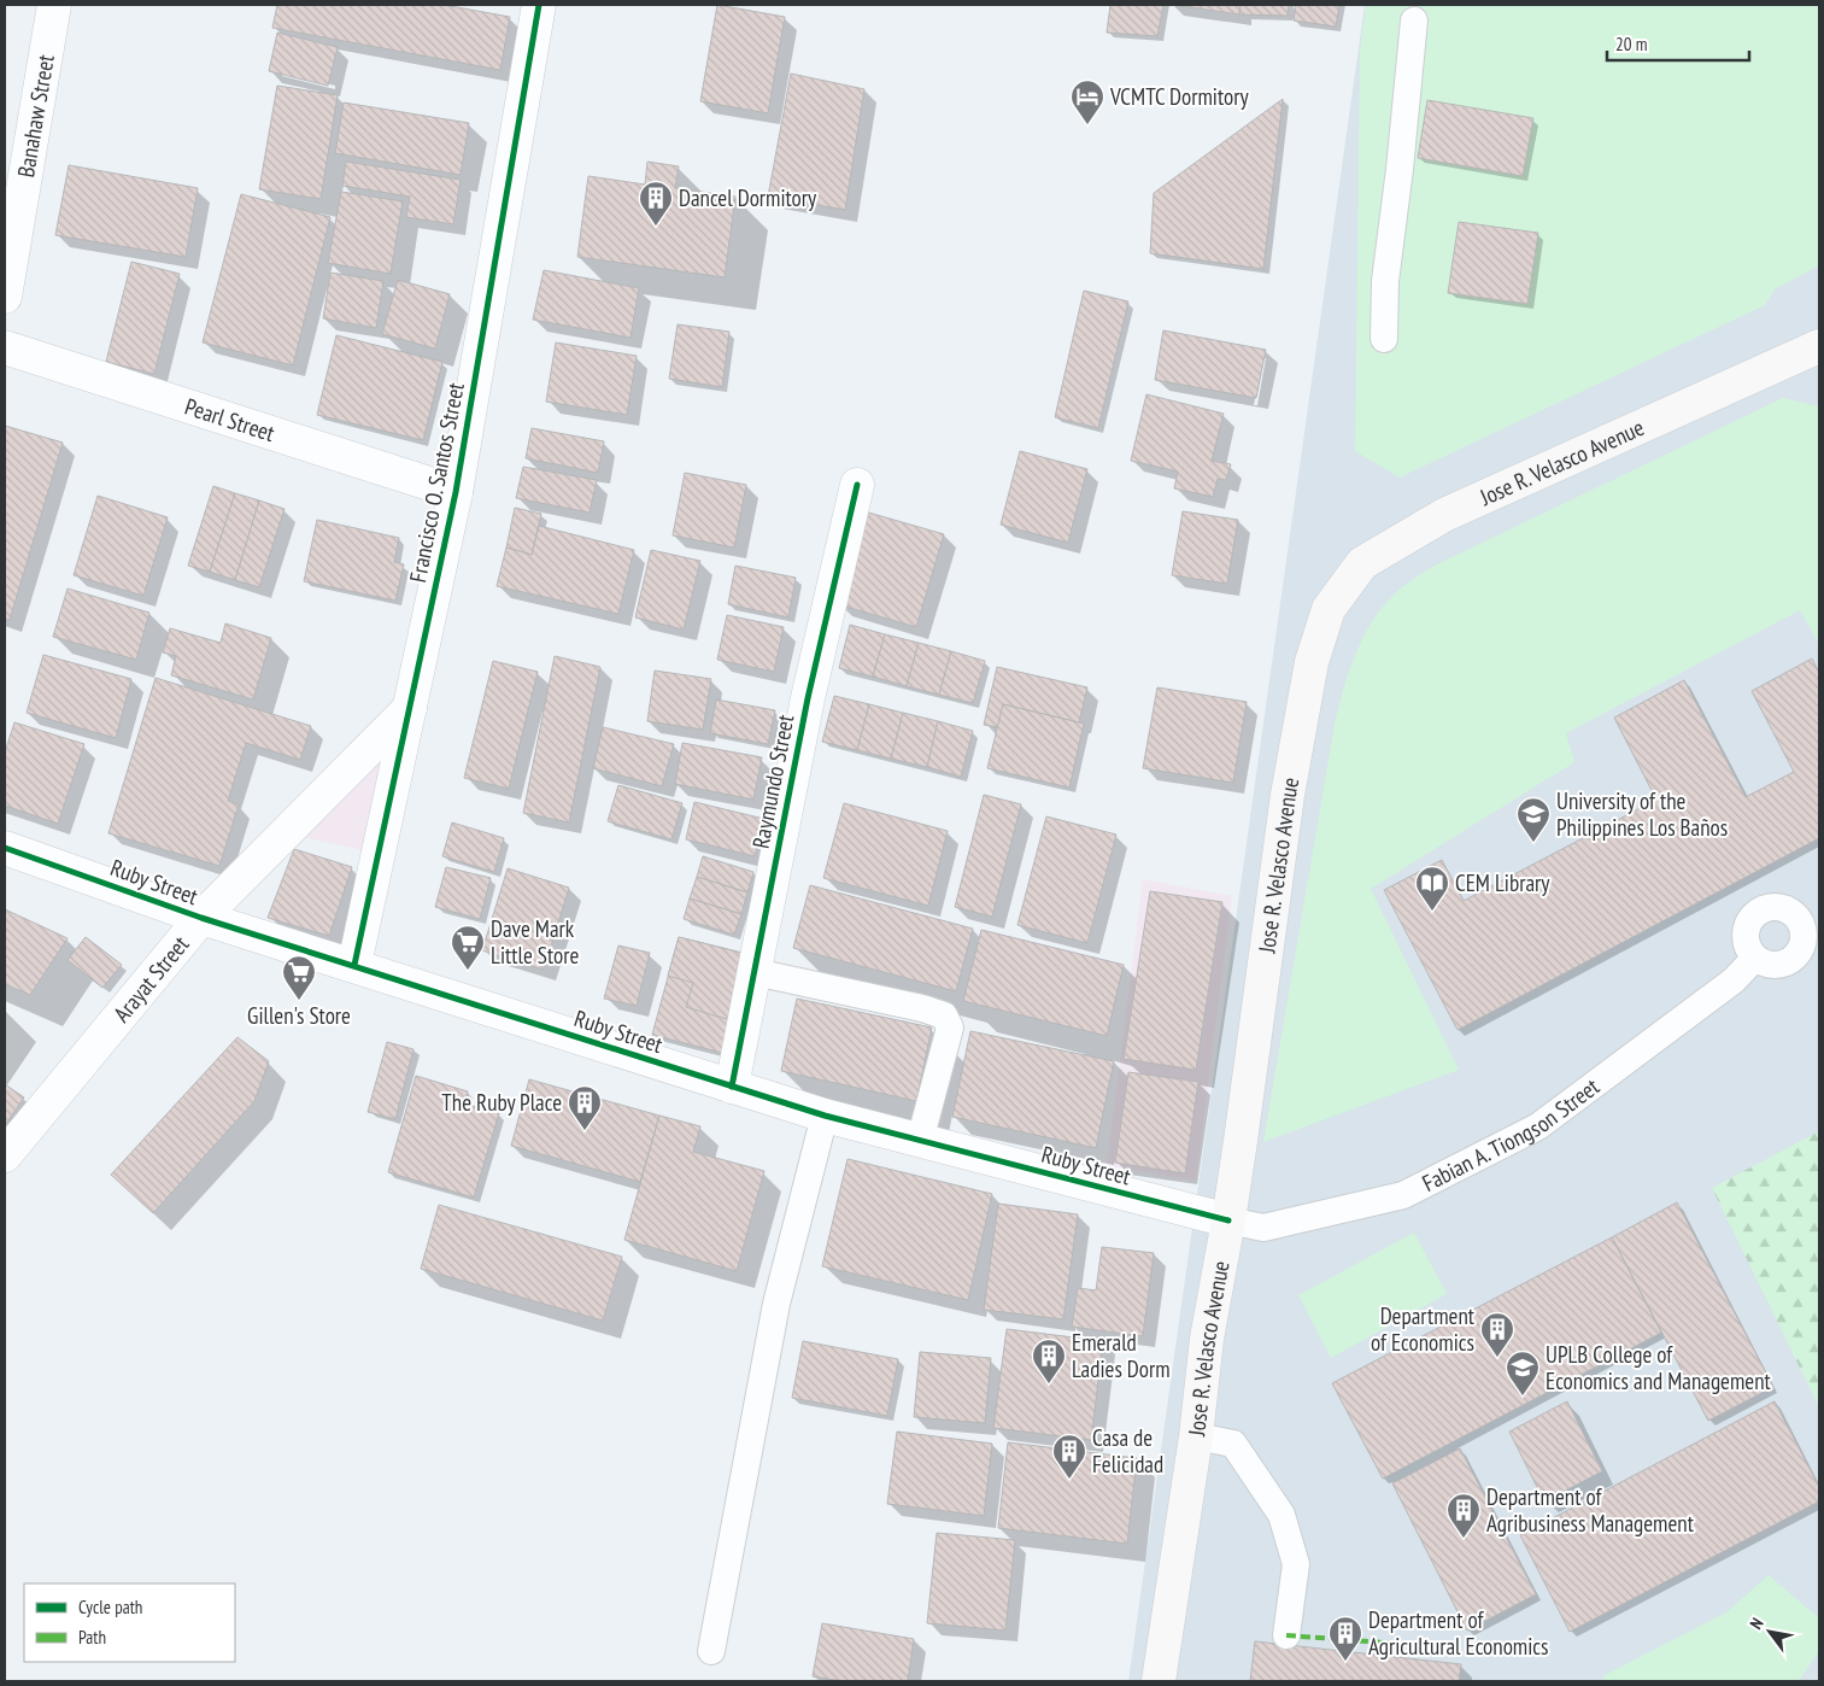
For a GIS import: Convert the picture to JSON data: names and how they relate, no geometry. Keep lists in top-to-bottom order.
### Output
{
  "streets": {
    "main road": ["Jose R. Velasco Avenue"],
    "street": [
      "Banahaw Street",
      "Pearl Street",
      "Francisco O. Santos Street",
      "Raymundo Street",
      "Ruby Street",
      "Arayat Street"
    ],
    "lane": ["Fabian A. Tiongson Street"]
  },
  "crossings": [
    ["Pearl Street", "Francisco O. Santos Street"],
    ["Jose R. Velasco Avenue", "Ruby Street"],
    ["Jose R. Velasco Avenue", "Fabian A. Tiongson Street"],
    ["Francisco O. Santos Street", "Ruby Street"],
    ["Francisco O. Santos Street", "Arayat Street"],
    ["Raymundo Street", "Ruby Street"],
    ["Ruby Street", "Arayat Street"],
    ["Ruby Street", "Fabian A. Tiongson Street"]
  ],
  "places": {
    "hotel": ["VCMTC Dormitory"],
    "building": [
      "Dancel Dormitory",
      "The Ruby Place",
      "Department of Economics",
      "Emerald Ladies Dorm",
      "Casa de Felicidad",
      "Department of Agribusiness Management",
      "Department of Agricultural Economics"
    ],
    "school or university": ["University of the Philippines Los Baños", "UPLB College of Economics and Management"],
    "library": ["CEM Library"],
    "supermarket": ["Dave Mark Little Store", "Gillen's Store"]
  },
  "legend": ["Cycle path", "Path"],
  "scale_bar": "20 m",
  "north": "top left"
}
